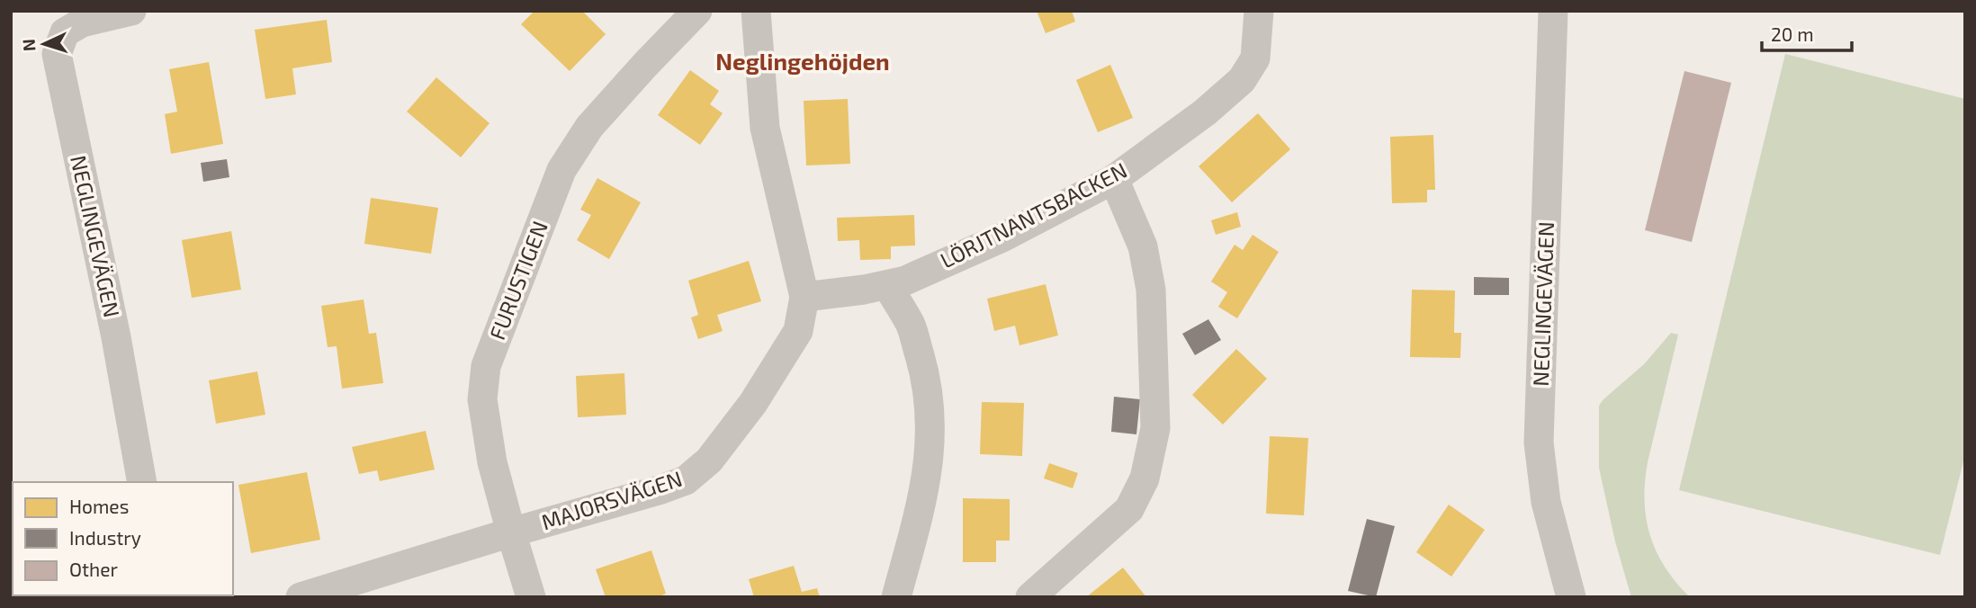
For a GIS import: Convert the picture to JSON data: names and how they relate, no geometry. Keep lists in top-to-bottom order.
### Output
{
  "streets": {
    "street": [
      "LÖRJTNANTSBACKEN",
      "NEGLINGEVÄGEN",
      "FURUSTIGEN",
      "MAJORSVÄGEN"
    ]
  },
  "crossings": [
    ["LÖRJTNANTSBACKEN", "MAJORSVÄGEN"],
    ["FURUSTIGEN", "MAJORSVÄGEN"]
  ],
  "districts": ["Neglingehöjden"],
  "legend": ["Homes", "Industry", "Other"],
  "scale_bar": "20 m",
  "north": "left"
}
